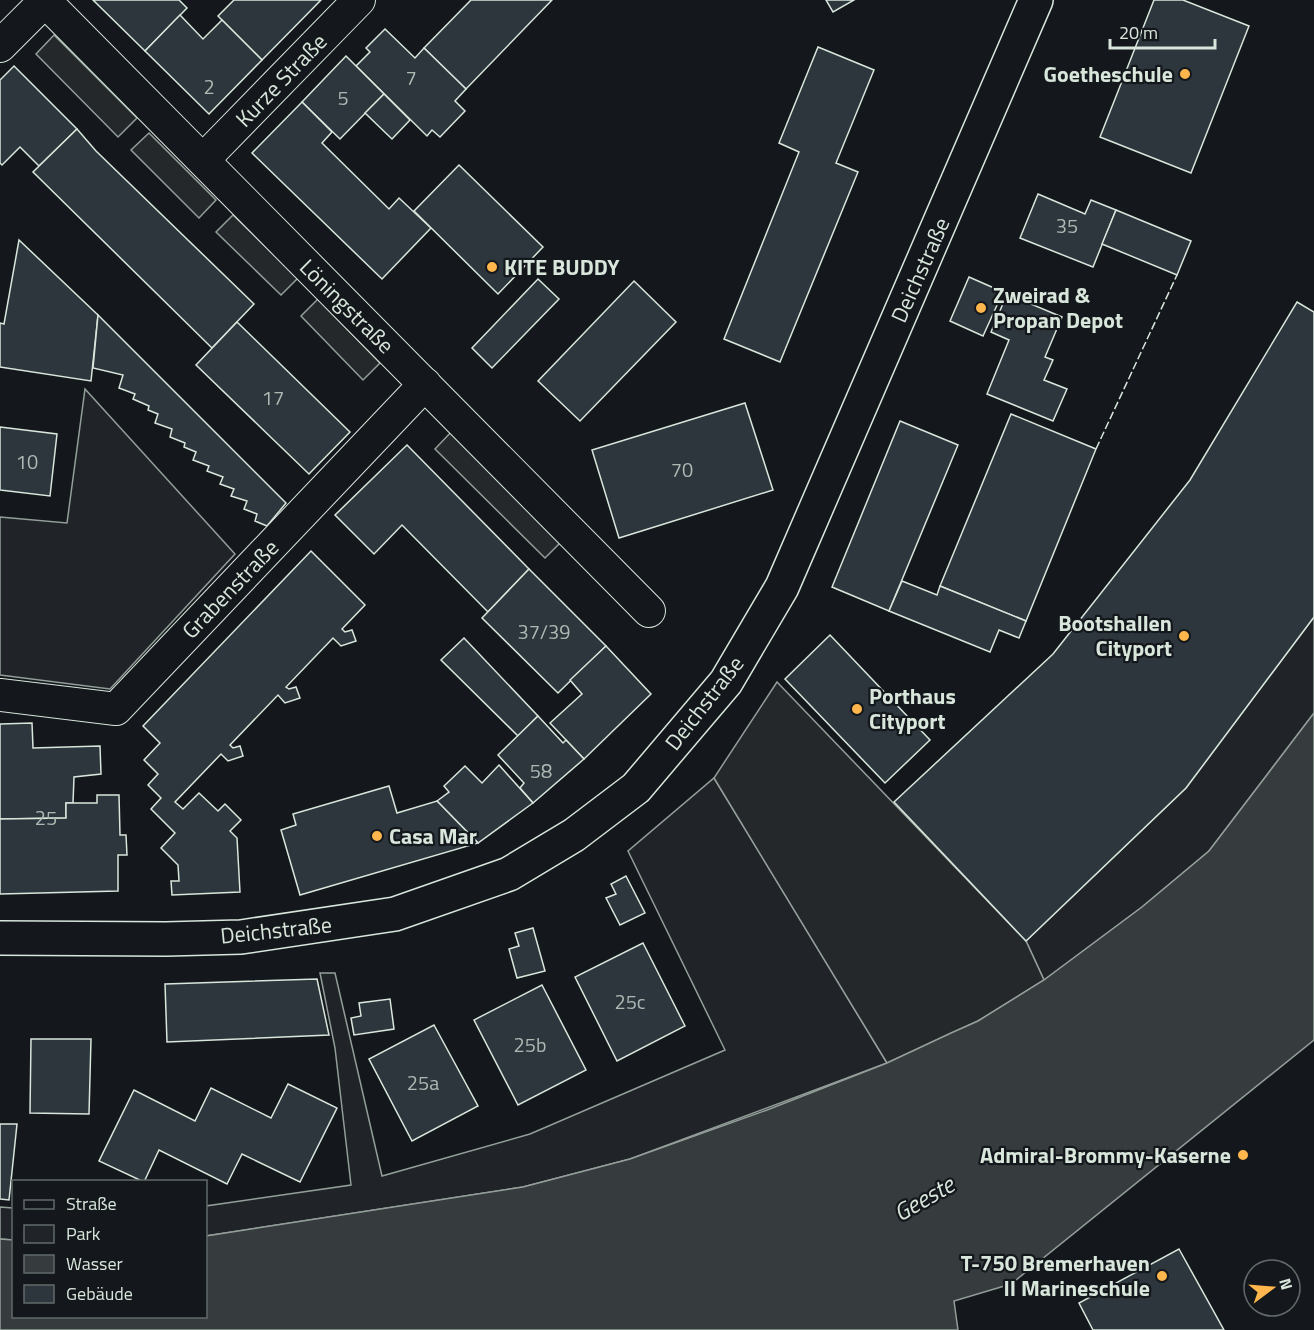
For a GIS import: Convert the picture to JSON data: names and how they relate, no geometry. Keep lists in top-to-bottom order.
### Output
{
  "streets": {
    "main road": ["Deichstraße"],
    "street": ["Kurze Straße", "Löningstraße", "Grabenstraße"]
  },
  "crossings": [
    ["Kurze Straße", "Löningstraße"],
    ["Löningstraße", "Grabenstraße"]
  ],
  "water": ["Geeste"],
  "places": [
    "Goetheschule",
    "KITE BUDDY",
    "Zweirad & Propan Depot",
    "Bootshallen Cityport",
    "Porthaus Cityport",
    "Casa Mar",
    "Admiral-Brommy-Kaserne",
    "T-750 Bremerhaven II Marineschule"
  ],
  "house_numbers": [
    "7",
    "2",
    "5",
    "35",
    "17",
    "10",
    "70",
    "37/39",
    "58",
    "25",
    "25c",
    "25b",
    "25a"
  ],
  "legend": [
    "Straße",
    "Park",
    "Wasser",
    "Gebäude"
  ],
  "scale_bar": "20 m",
  "north": "right"
}
